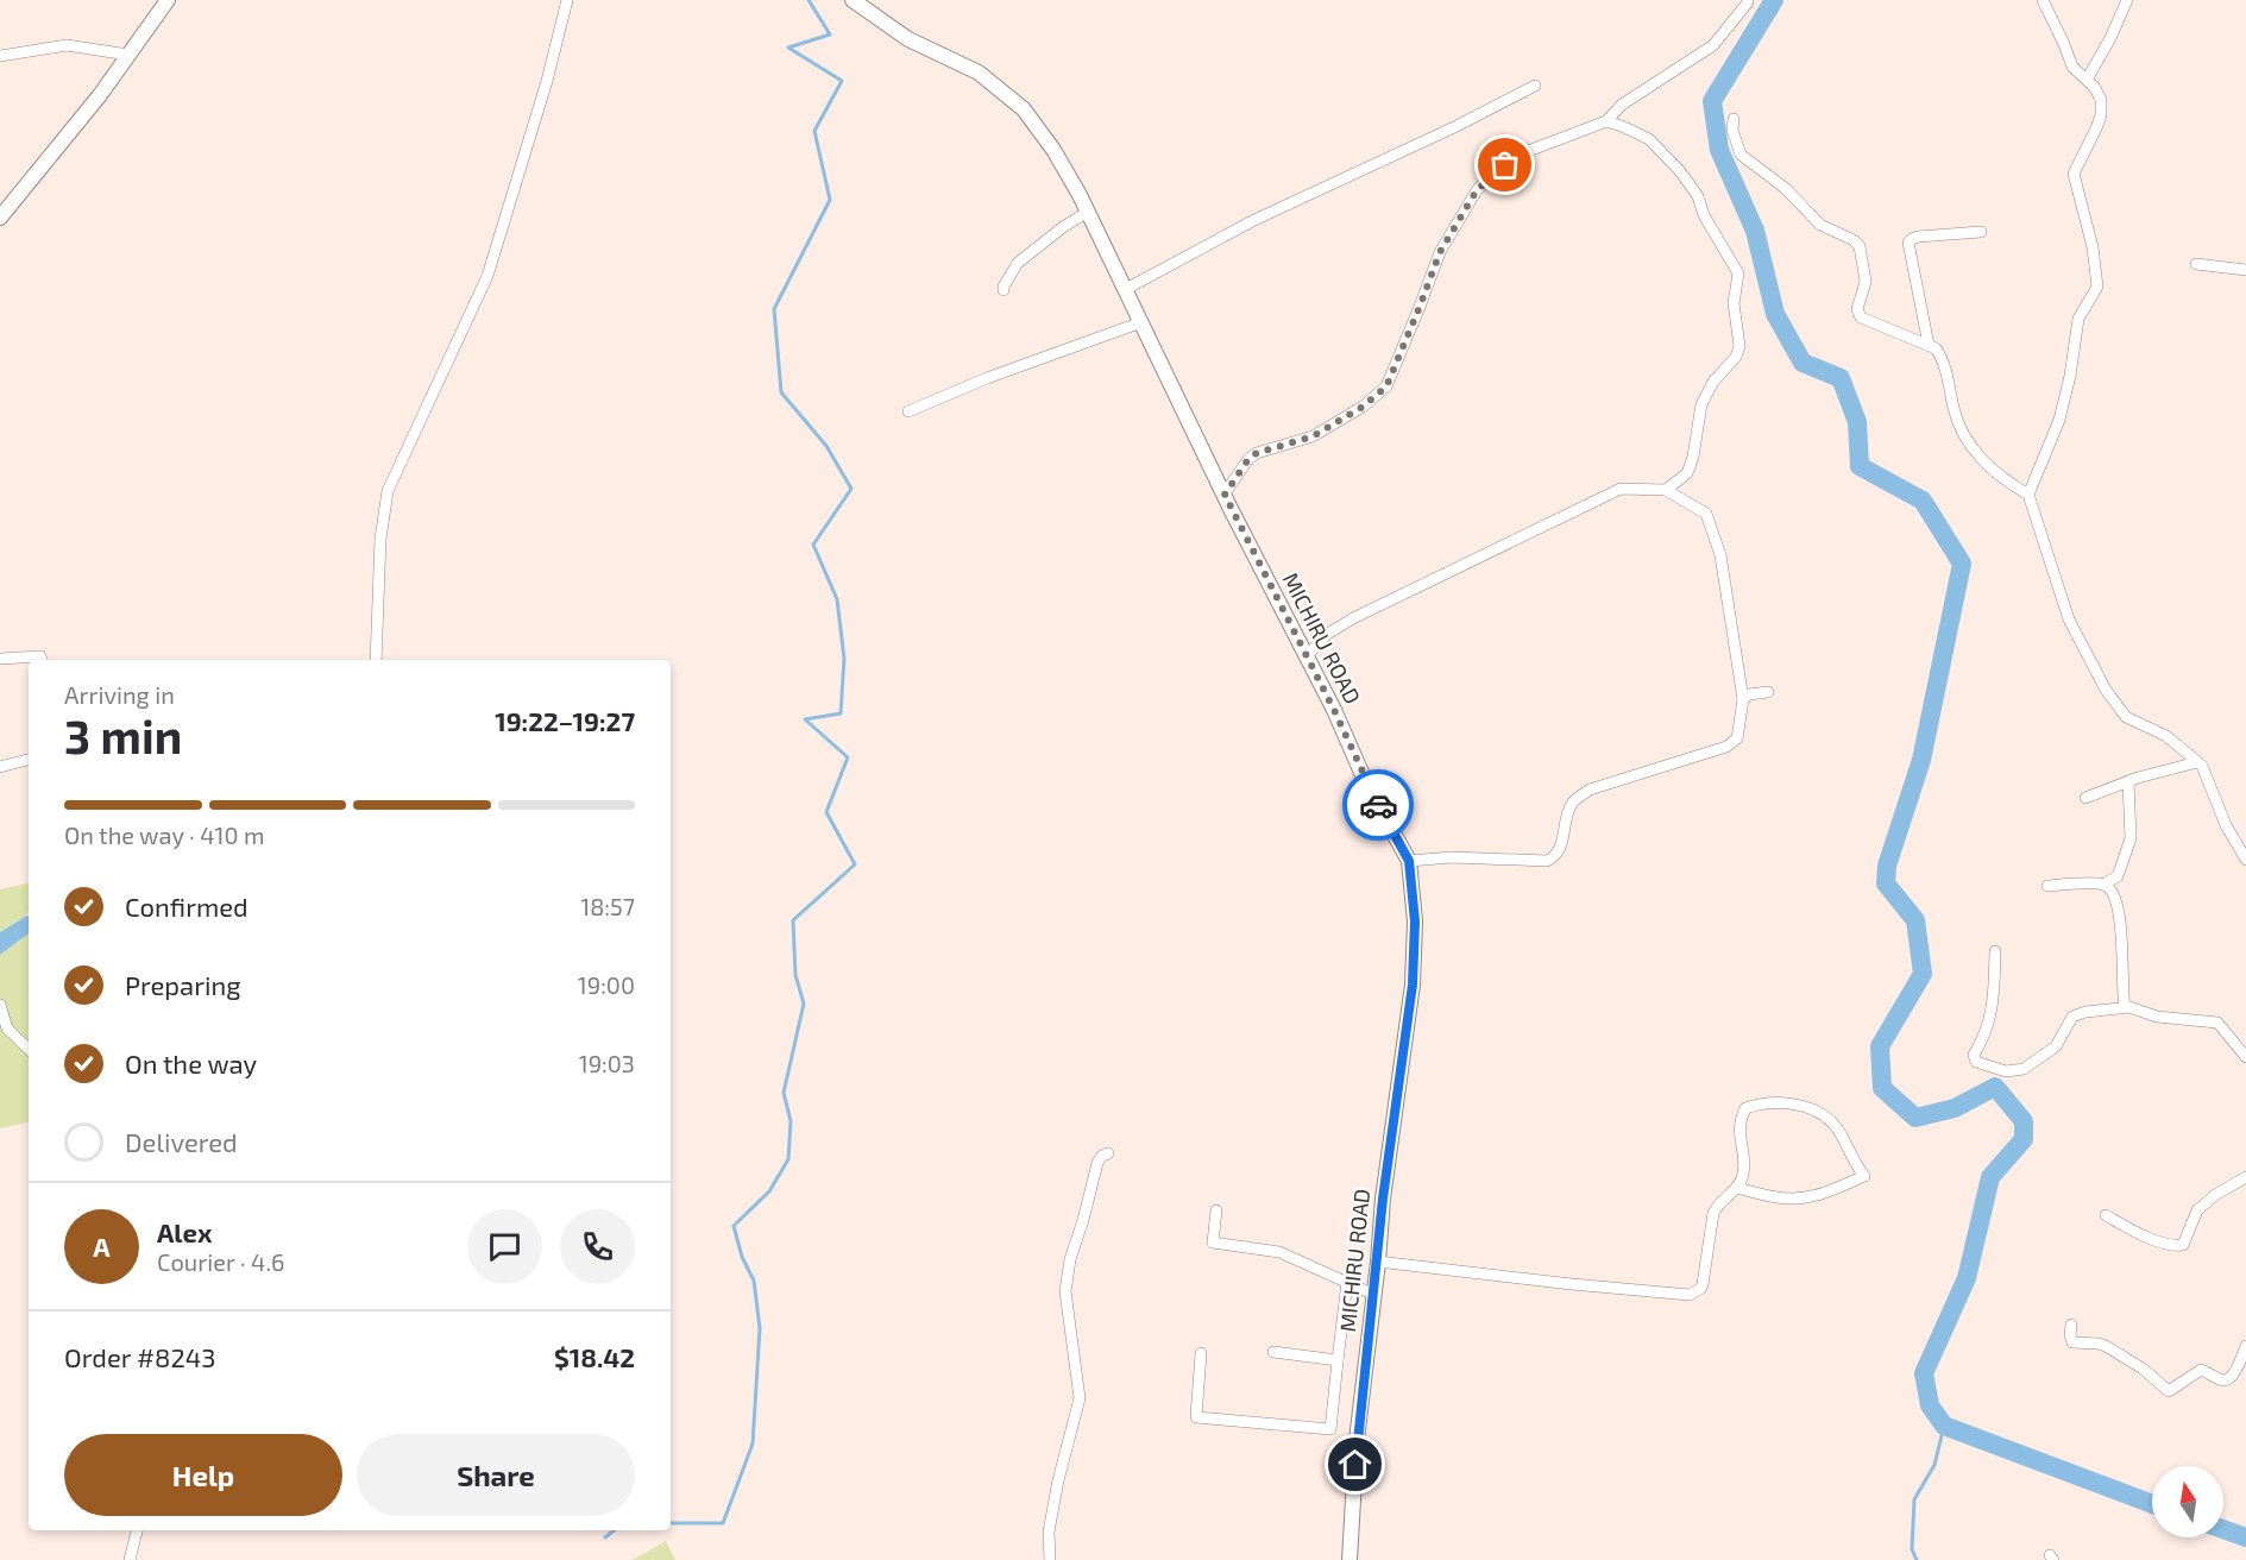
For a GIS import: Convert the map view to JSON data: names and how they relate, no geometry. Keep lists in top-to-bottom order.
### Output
{
  "streets": {
    "street": ["MICHIRU ROAD"]
  },
  "north": "top",
  "page": {
    "heading": ["3 min", "Arriving in", "19:22–19:27"],
    "panel": [
      "Alex",
      "Courier · 4.6",
      "Order #8243",
      "$18.42"
    ],
    "bar": "On the way · 410 m",
    "list": [
      ["Confirmed", "18:57"],
      ["Preparing", "19:00"],
      ["On the way", "19:03"],
      "Delivered"
    ],
    "round": "A",
    "buttons": ["Help", "Share"]
  }
}
